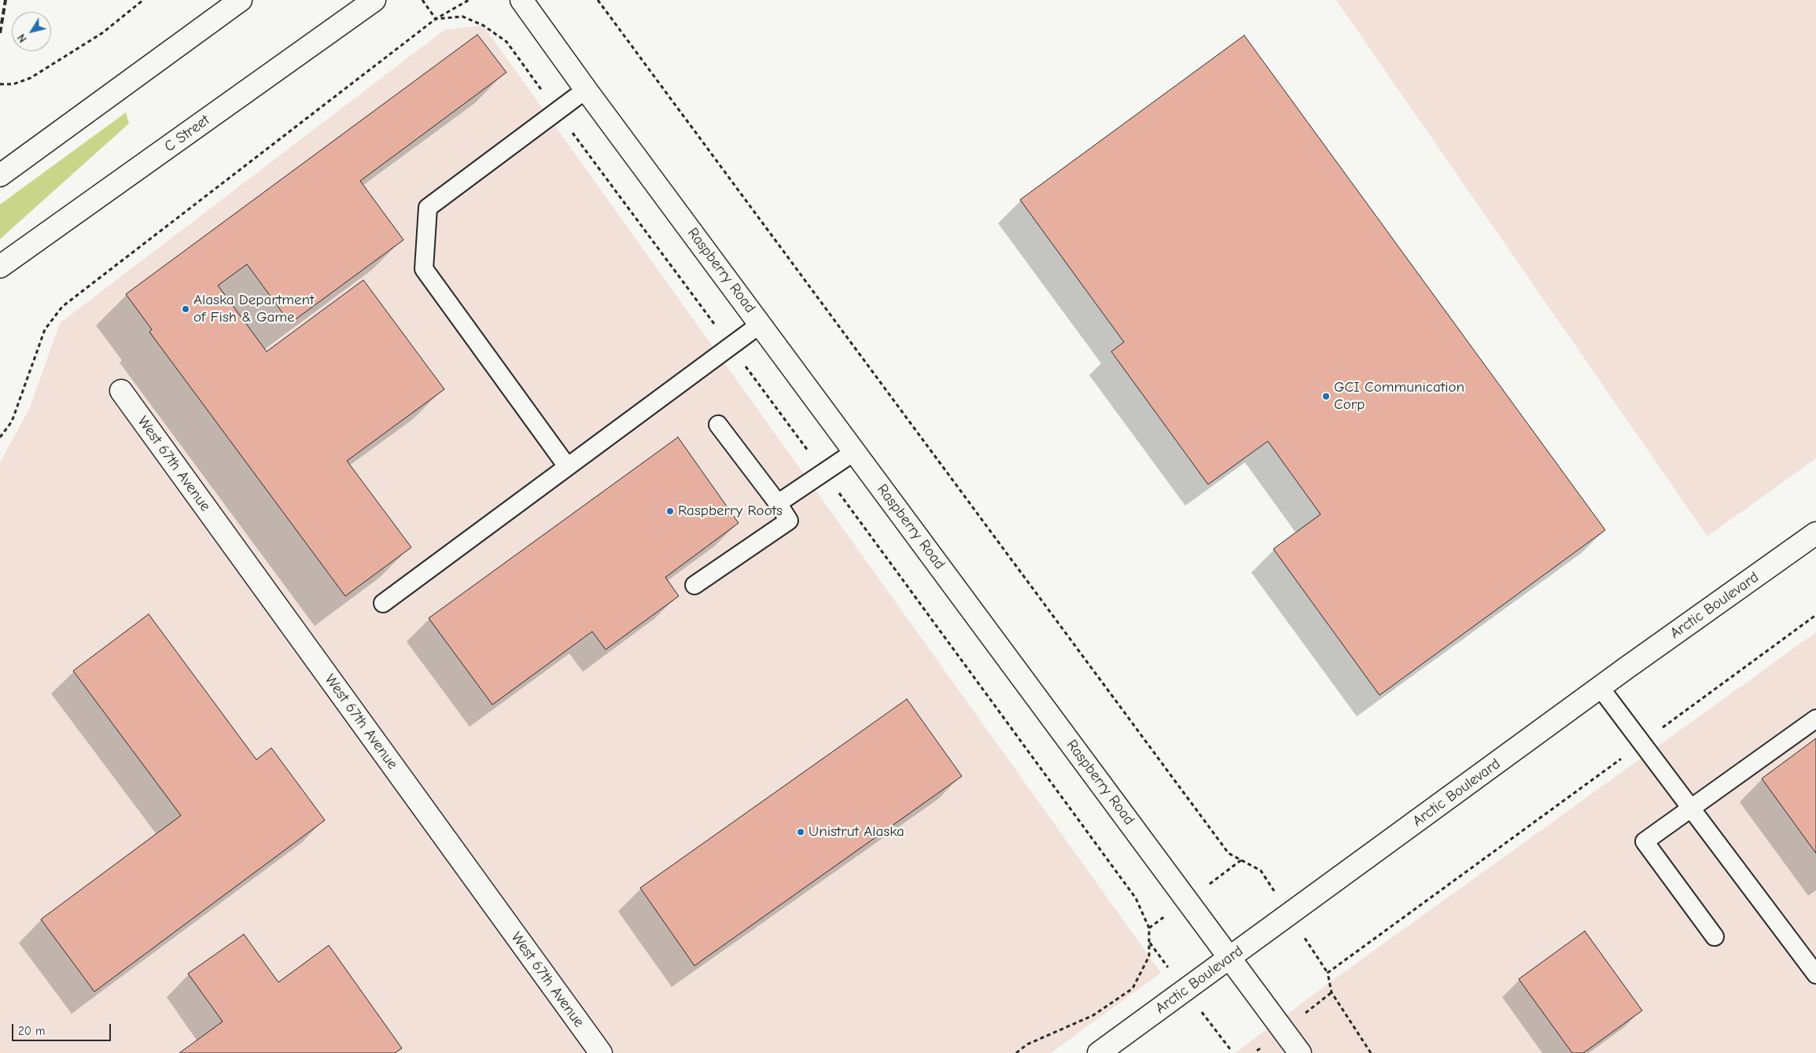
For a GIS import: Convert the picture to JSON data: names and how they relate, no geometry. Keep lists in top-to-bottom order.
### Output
{
  "streets": {
    "main road": [
      "C Street",
      "Raspberry Road",
      "West 67th Avenue",
      "Arctic Boulevard"
    ]
  },
  "crossings": [
    ["Raspberry Road", "Arctic Boulevard"]
  ],
  "places": [
    "Alaska Department of Fish & Game",
    "GCI Communication Corp",
    "Raspberry Roots",
    "Unistrut Alaska"
  ],
  "scale_bar": "20 m",
  "north": "bottom left"
}
